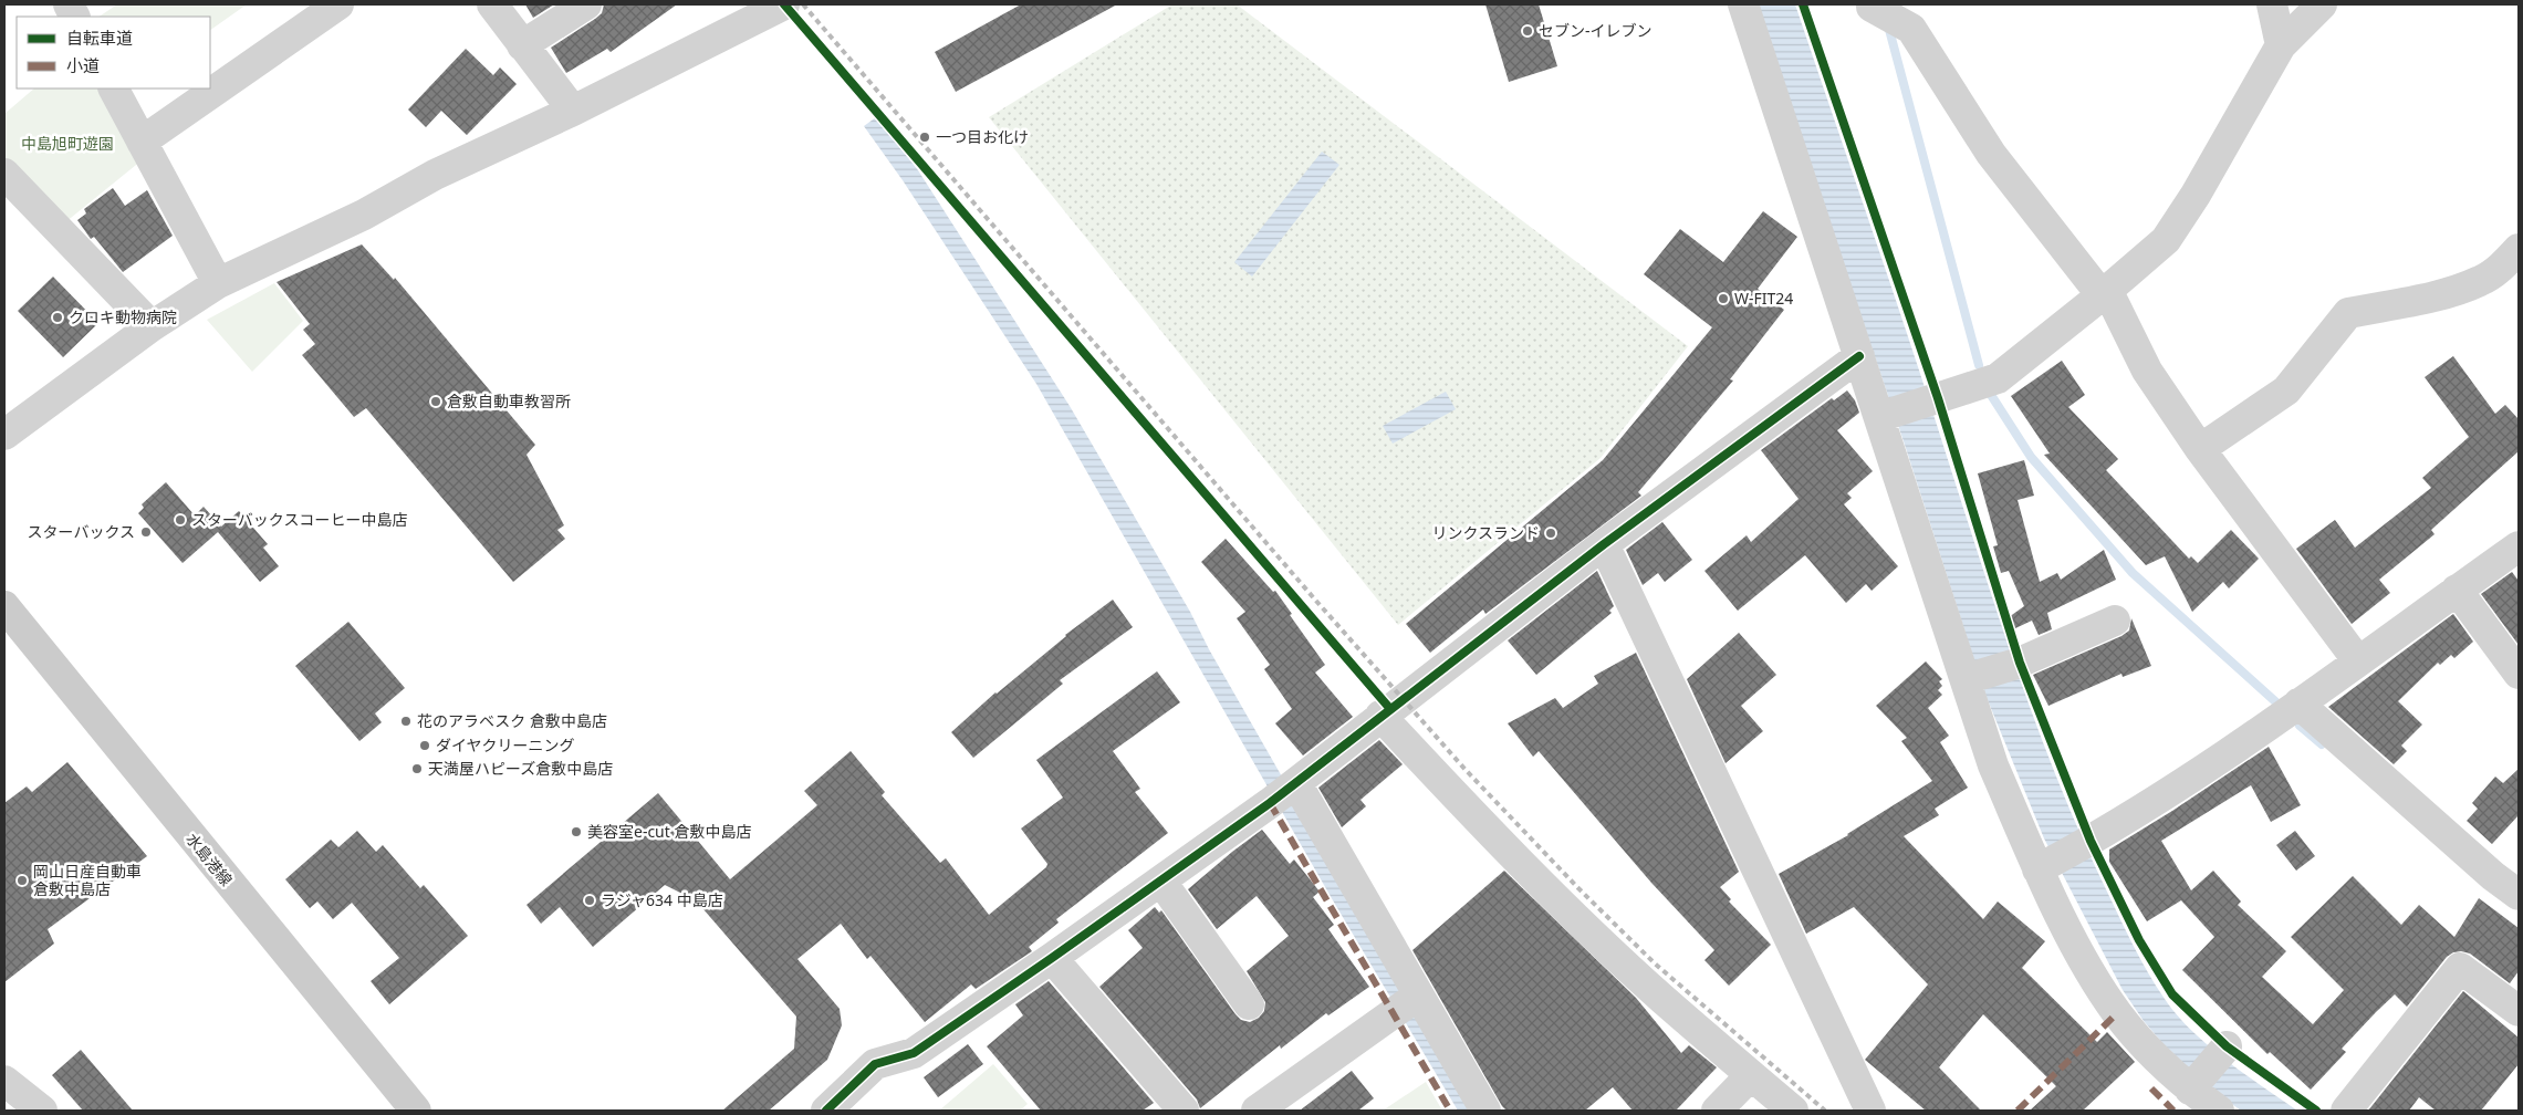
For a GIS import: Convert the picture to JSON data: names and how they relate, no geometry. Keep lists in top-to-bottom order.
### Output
{
  "streets": {
    "main road": ["水島港線"]
  },
  "parks": ["中島旭町遊園"],
  "places": [
    "セブン-イレブン",
    "一つ目お化け",
    "W-FIT24",
    "クロキ動物病院",
    "倉敷自動車教習所",
    "スターバックスコーヒー中島店",
    "スターバックス",
    "リンクスランド",
    "花のアラベスク 倉敷中島店",
    "ダイヤクリーニング",
    "天満屋ハピーズ倉敷中島店",
    "美容室e-cut 倉敷中島店",
    "岡山日産自動車 倉敷中島店",
    "ラジャ634 中島店"
  ],
  "legend": ["自転車道", "小道"]
}
